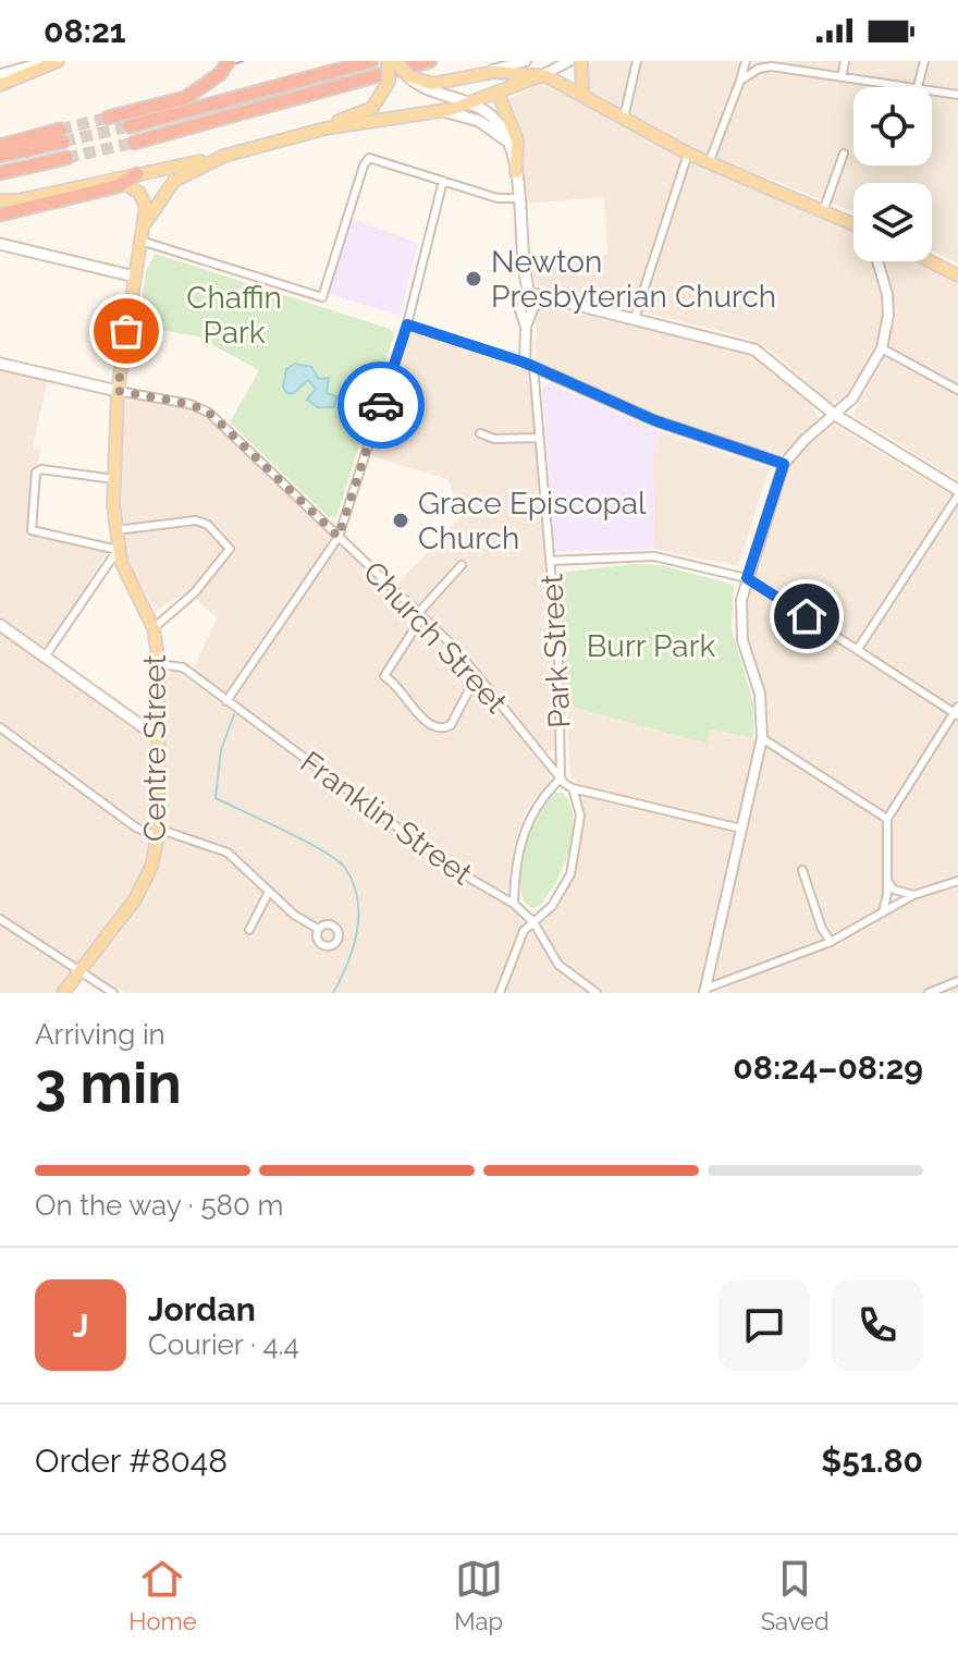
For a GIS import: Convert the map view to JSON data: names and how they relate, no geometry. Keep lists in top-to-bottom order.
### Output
{
  "streets": {
    "main road": ["Church Street", "Park Street", "Centre Street"],
    "street": ["Franklin Street"]
  },
  "crossings": [
    ["Church Street", "Park Street"],
    ["Church Street", "Centre Street"],
    ["Park Street", "Centre Street"],
    ["Centre Street", "Franklin Street"]
  ],
  "parks": ["Chaffin Park", "Burr Park"],
  "places": ["Newton Presbyterian Church", "Grace Episcopal Church"],
  "page": {
    "status": "08:21",
    "heading": ["3 min", "Arriving in", "08:24–08:29"],
    "panel": [
      "Jordan",
      "Courier · 4.4",
      "Order #8048",
      "$51.80"
    ],
    "bar": "On the way · 580 m",
    "round": "J",
    "tabs": ["Home", "Map", "Saved"]
  }
}
